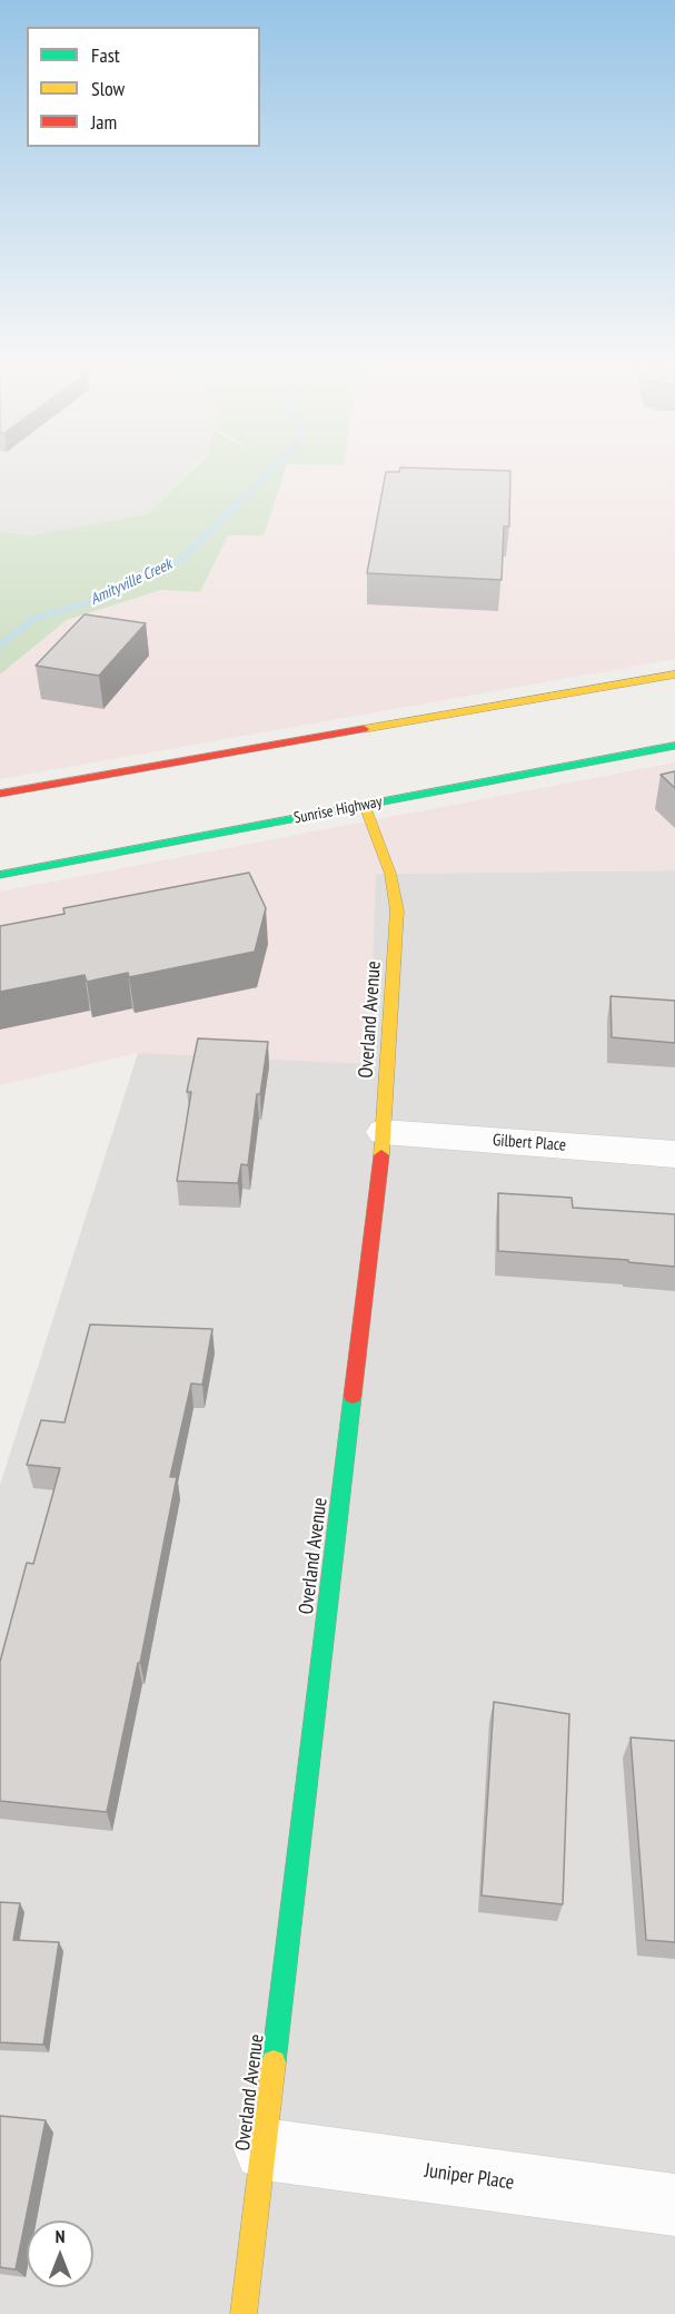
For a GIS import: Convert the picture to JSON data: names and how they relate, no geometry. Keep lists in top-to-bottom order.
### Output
{
  "streets": {
    "main road": ["Sunrise Highway", "Overland Avenue"],
    "street": ["Gilbert Place", "Juniper Place"]
  },
  "crossings": [
    ["Sunrise Highway", "Overland Avenue"],
    ["Overland Avenue", "Gilbert Place"],
    ["Overland Avenue", "Juniper Place"]
  ],
  "water": ["Amityville Creek"],
  "legend": ["Fast", "Slow", "Jam"],
  "north": "top"
}
